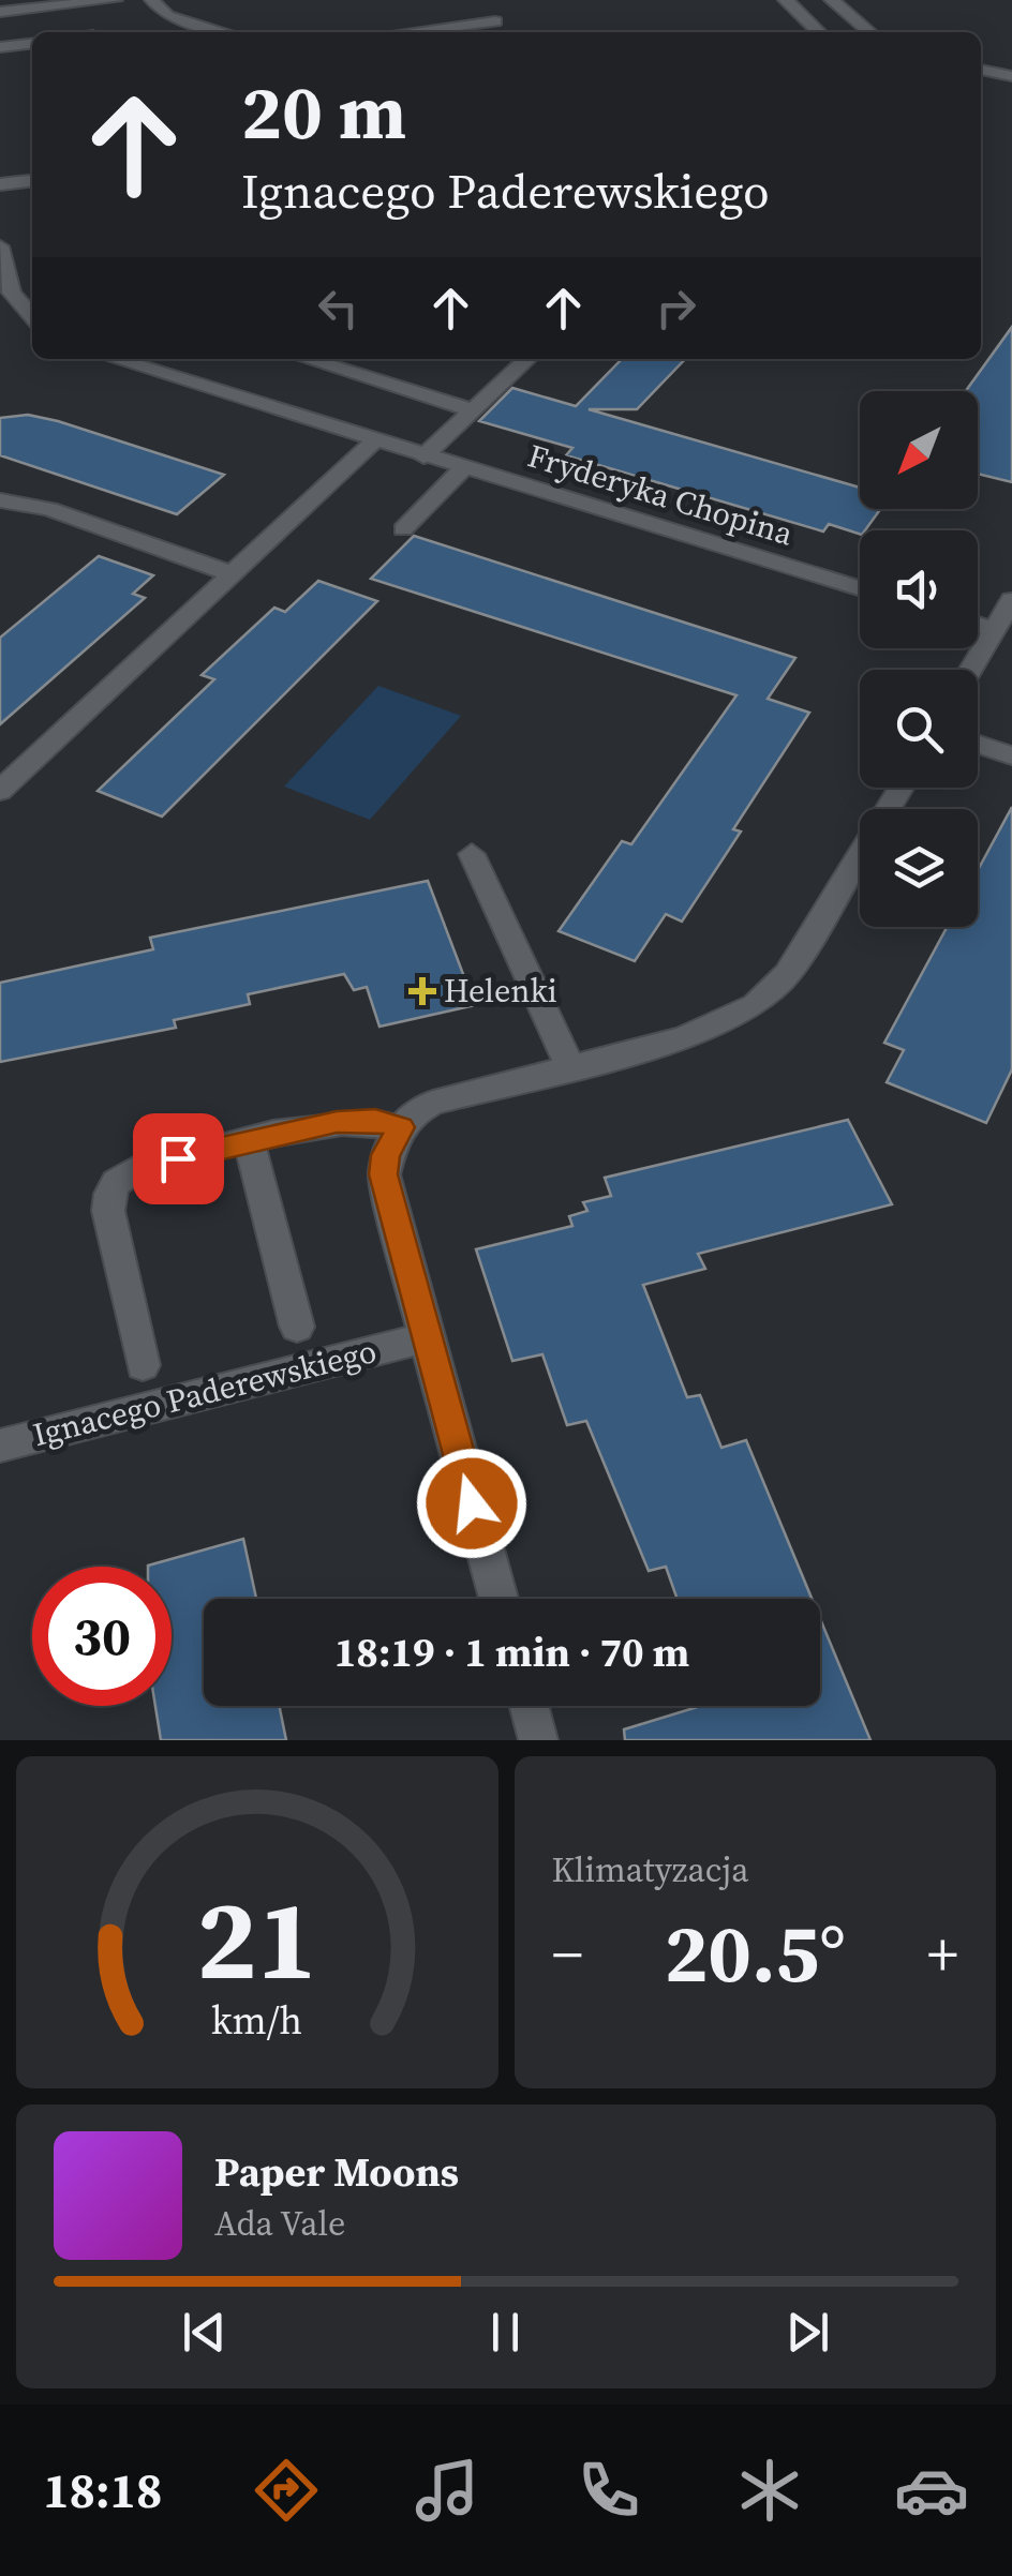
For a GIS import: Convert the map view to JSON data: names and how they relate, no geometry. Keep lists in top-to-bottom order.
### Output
{
  "streets": {
    "street": ["Fryderyka Chopina", "Ignacego Paderewskiego"]
  },
  "places": {
    "health": ["Helenki"]
  },
  "north": "bottom left",
  "page": {
    "turn": ["20 m", "Ignacego Paderewskiego"],
    "limit": "30",
    "trip": "18:19 · 1 min · 70 m",
    "tile": "Klimatyzacja",
    "heat": ["−", "20.5°", "+"],
    "song": ["Paper Moons", "Ada Vale"],
    "tabs": "18:18",
    "gauge": ["21", "km/h"]
  }
}
